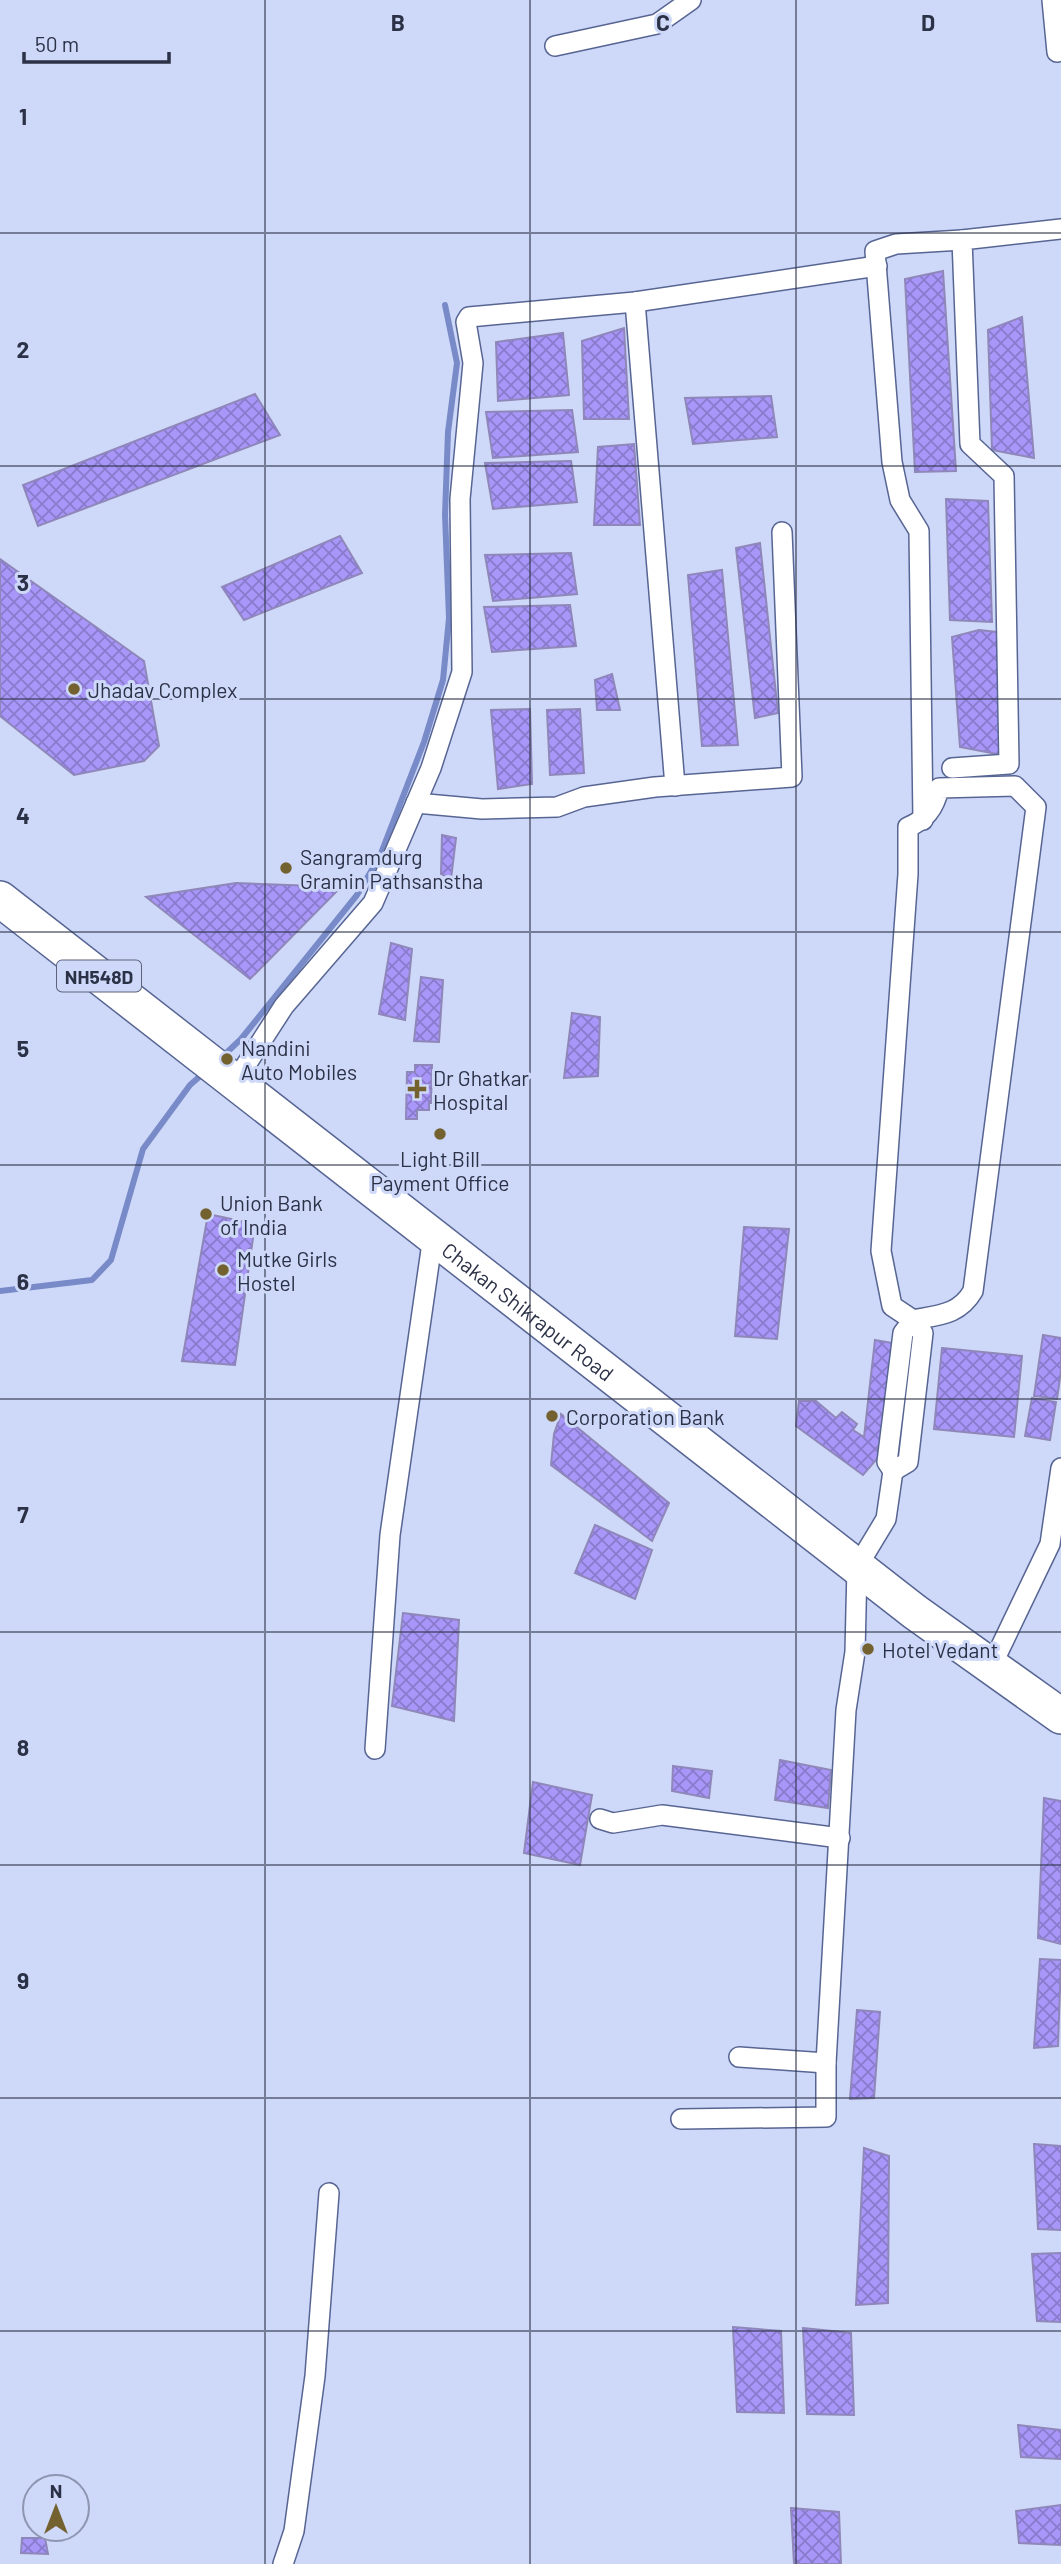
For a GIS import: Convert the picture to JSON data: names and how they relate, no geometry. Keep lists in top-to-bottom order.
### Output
{
  "streets": {
    "highway": ["NH548D", "Chakan Shikrapur Road"]
  },
  "places": {
    "other": [
      "Jhadav Complex",
      "Sangramdurg Gramin Pathsanstha",
      "Nandini Auto Mobiles",
      "Light Bill Payment Office",
      "Union Bank of India",
      "Mutke Girls Hostel",
      "Corporation Bank",
      "Hotel Vedant"
    ],
    "health": ["Dr Ghatkar Hospital"]
  },
  "scale_bar": "50 m",
  "north": "top",
  "grid": {
    "columns": ["B", "C", "D"],
    "rows": [
      "1",
      "2",
      "3",
      "4",
      "5",
      "6",
      "7",
      "8",
      "9"
    ]
  }
}
